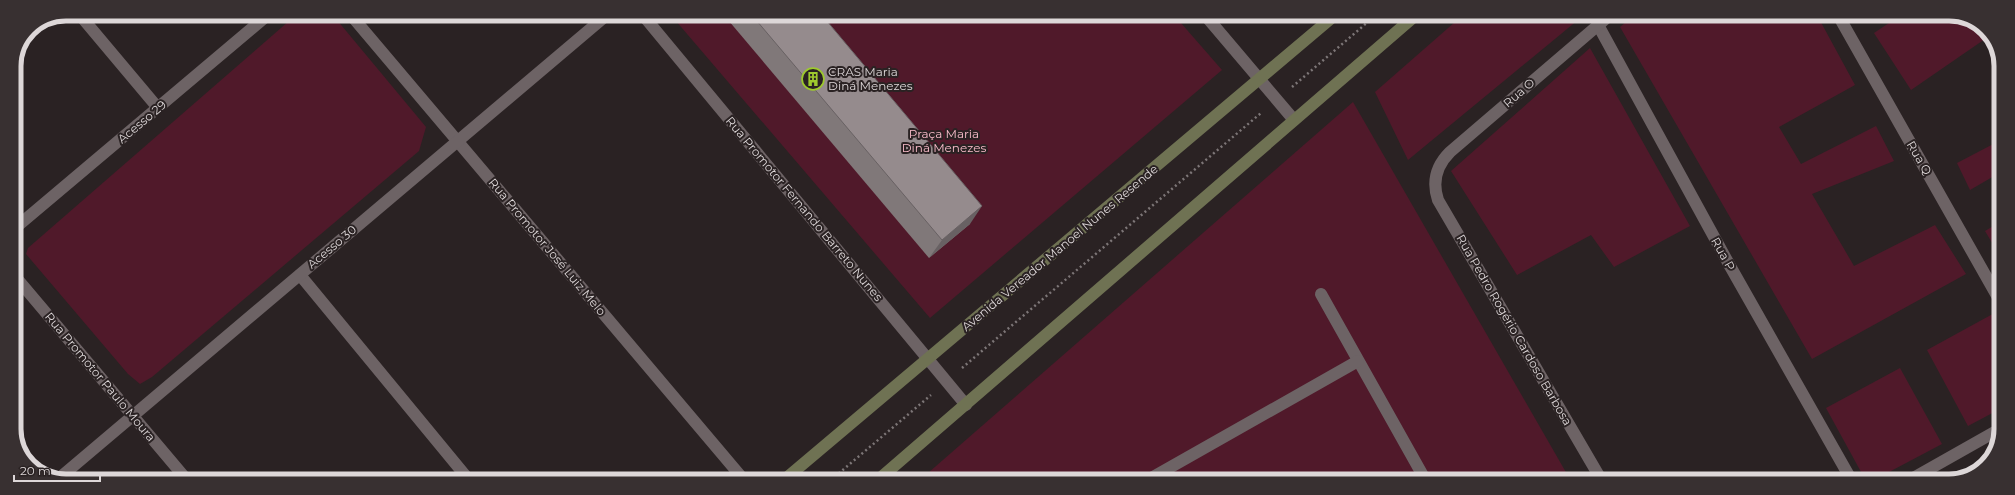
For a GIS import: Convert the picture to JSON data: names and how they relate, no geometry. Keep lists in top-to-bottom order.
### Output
{
  "streets": {
    "street": [
      "Rua O",
      "Acesso 29",
      "Rua Q",
      "Rua Promotor Fernando Barreto Nunes",
      "Acesso 30",
      "Rua Promotor José Luiz Melo",
      "Avenida Vereador Manoel Nunes Resende",
      "Rua P",
      "Rua Pedro Rogério Cardoso Barbosa",
      "Rua Promotor Paulo Moura"
    ]
  },
  "crossings": [
    ["Rua O", "Rua P"],
    ["Rua O", "Rua Pedro Rogério Cardoso Barbosa"],
    ["Rua Promotor Fernando Barreto Nunes", "Avenida Vereador Manoel Nunes Resende"],
    ["Acesso 30", "Rua Promotor José Luiz Melo"],
    ["Acesso 30", "Rua Promotor Paulo Moura"]
  ],
  "parks": ["Praça Maria Diná Menezes"],
  "places": {
    "building": ["CRAS Maria Diná Menezes"]
  },
  "scale_bar": "20 m"
}
